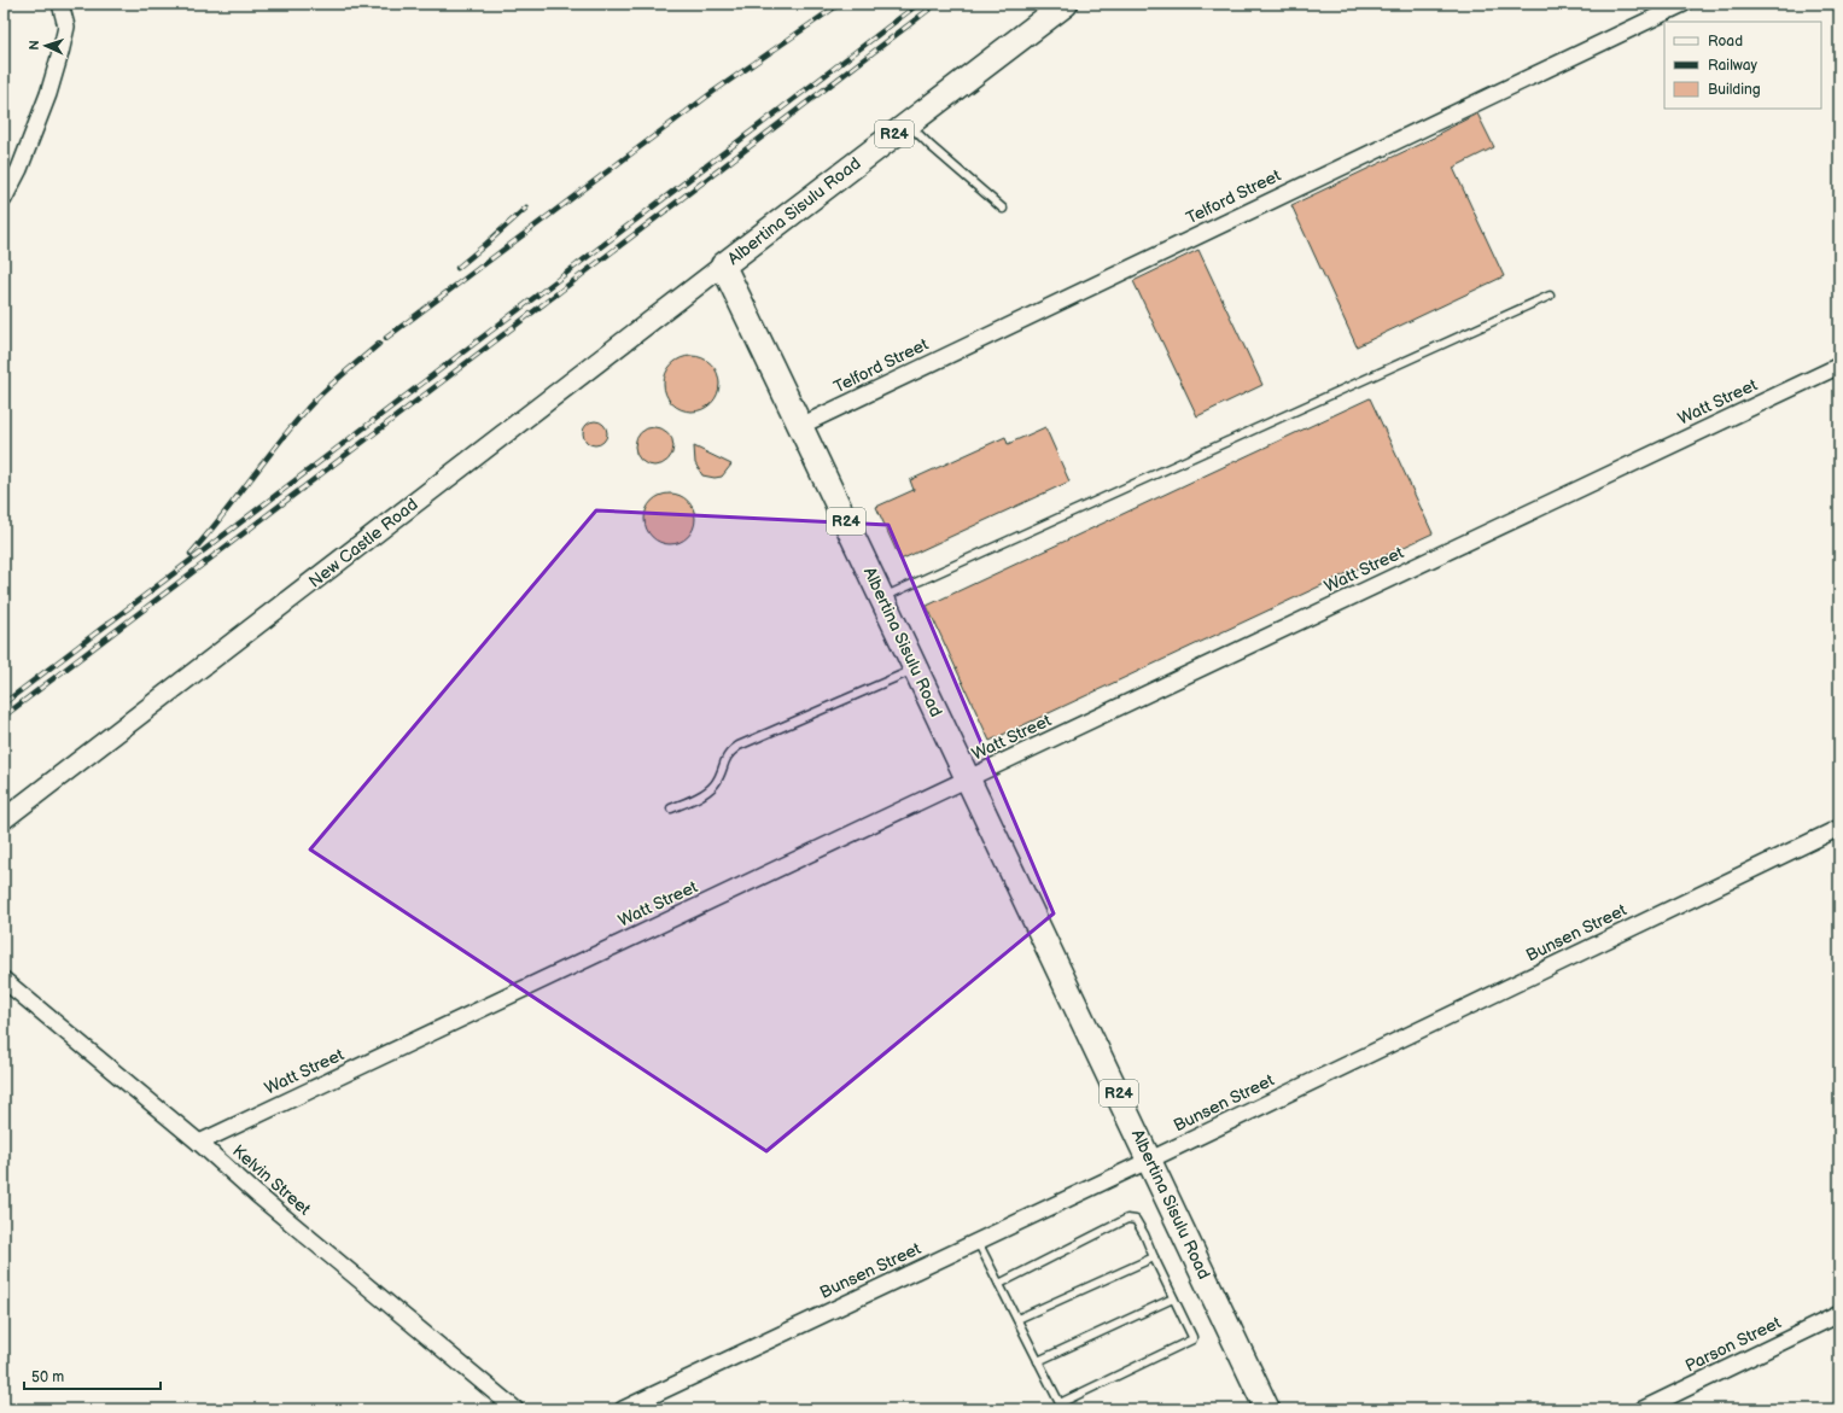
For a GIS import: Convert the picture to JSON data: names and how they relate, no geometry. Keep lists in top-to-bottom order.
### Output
{
  "streets": {
    "main road": ["R24", "Albertina Sisulu Road"],
    "street": [
      "Telford Street",
      "Watt Street",
      "New Castle Road",
      "Bunsen Street",
      "Kelvin Street",
      "Parson Street"
    ]
  },
  "crossings": [
    ["Telford Street", "Albertina Sisulu Road"],
    ["Albertina Sisulu Road", "Watt Street"],
    ["Albertina Sisulu Road", "New Castle Road"],
    ["Albertina Sisulu Road", "Bunsen Street"],
    ["Watt Street", "Kelvin Street"]
  ],
  "legend": ["Road", "Railway", "Building"],
  "scale_bar": "50 m",
  "north": "left"
}
